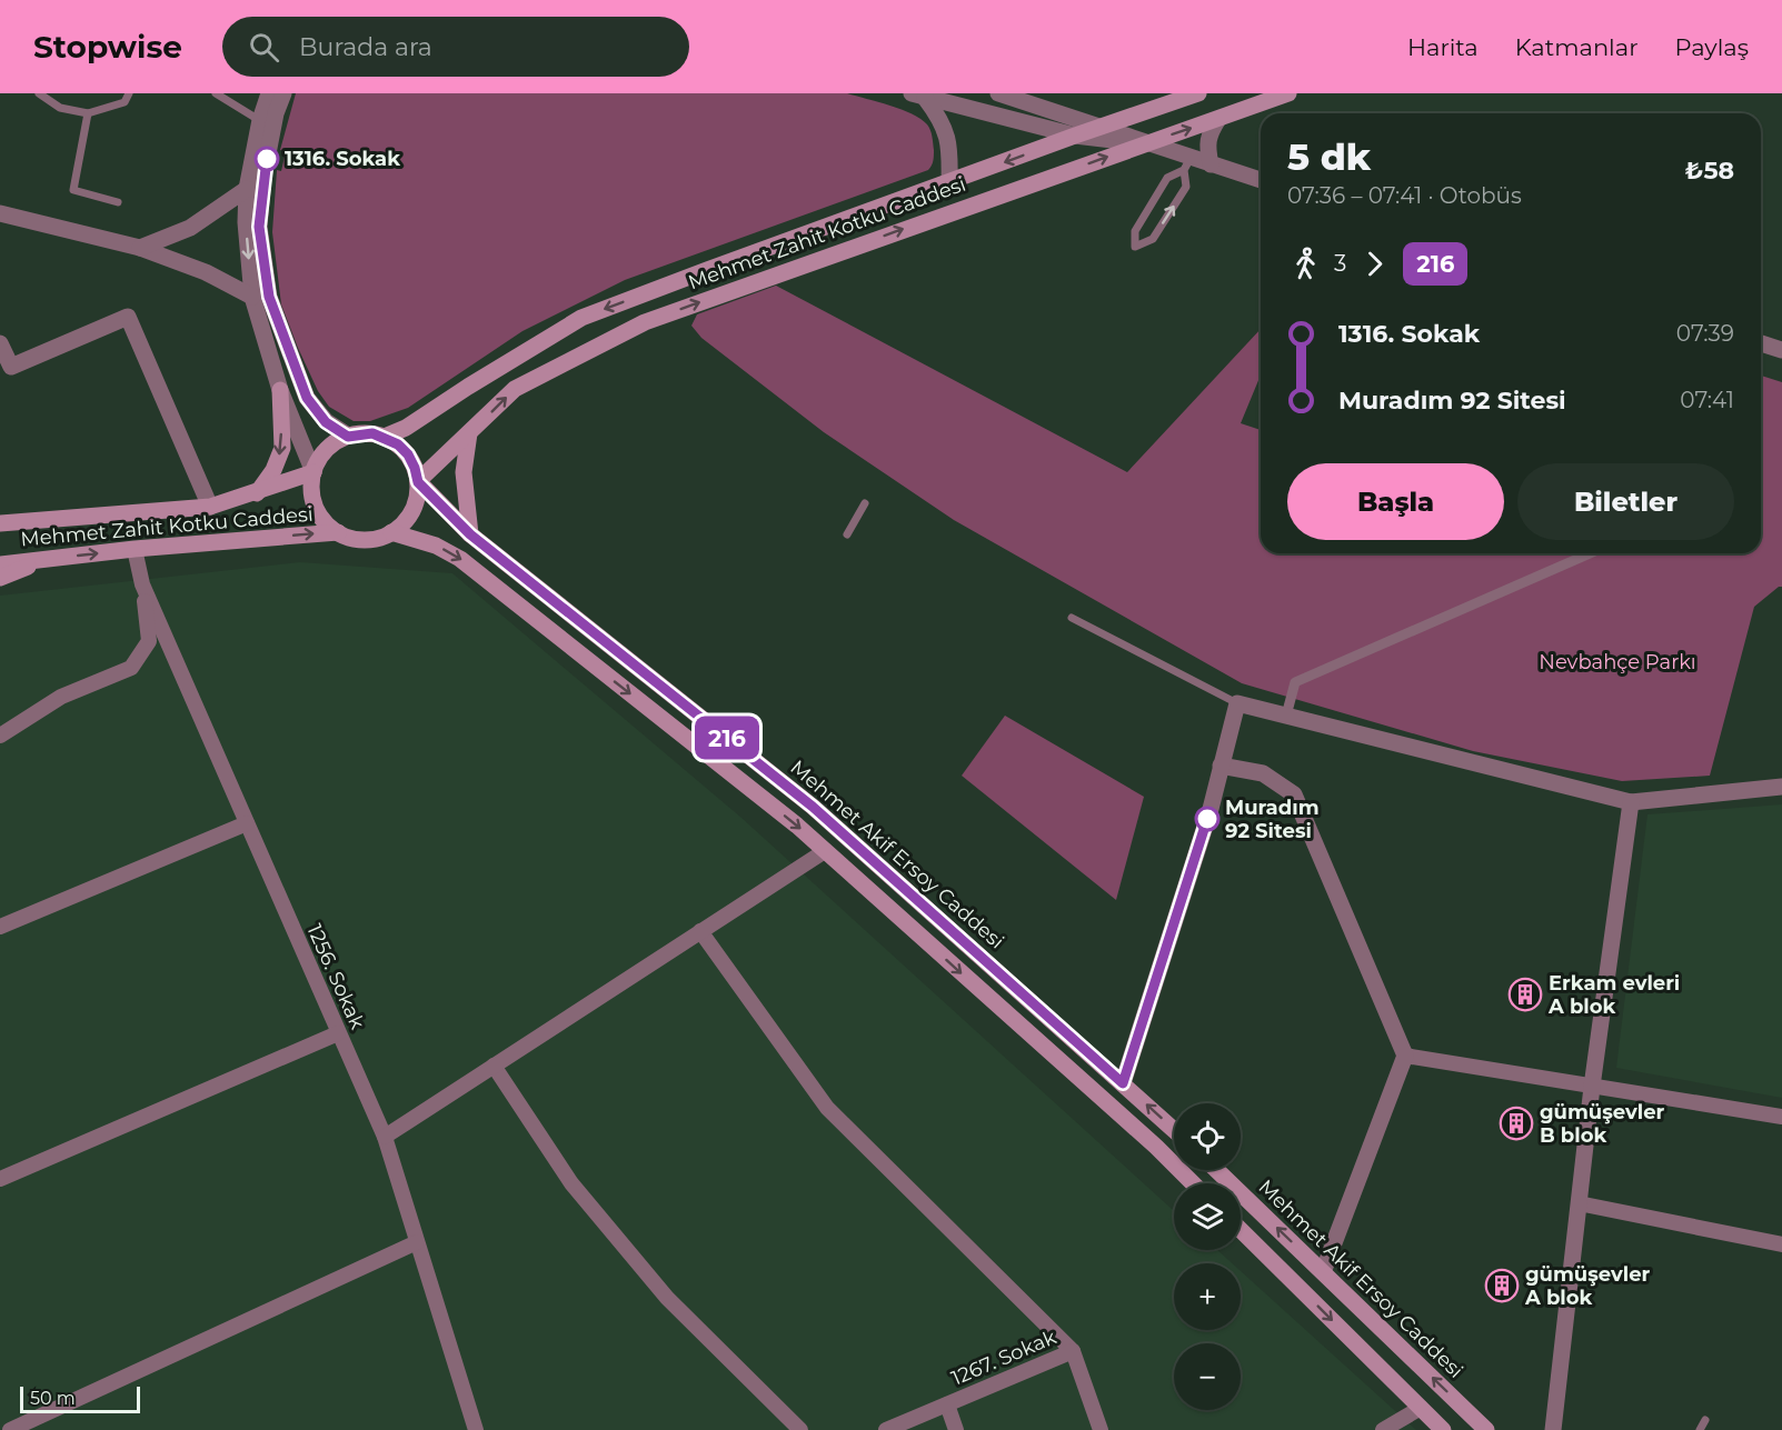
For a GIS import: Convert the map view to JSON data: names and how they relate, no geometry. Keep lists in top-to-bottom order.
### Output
{
  "streets": {
    "main road": ["Mehmet Zahit Kotku Caddesi", "Mehmet Akif Ersoy Caddesi"],
    "street": ["1256. Sokak", "1267. Sokak"]
  },
  "crossings": [
    ["Mehmet Zahit Kotku Caddesi", "Mehmet Akif Ersoy Caddesi"],
    ["Mehmet Zahit Kotku Caddesi", "1256. Sokak"]
  ],
  "parks": ["Nevbahçe Parkı"],
  "places": {
    "other": ["1316. Sokak", "Muradım 92 Sitesi"],
    "building": ["Erkam evleri A blok", "gümüşevler B blok", "gümüşevler A blok"]
  },
  "lines": ["bus line 216"],
  "scale_bar": "50 m",
  "page": {
    "header": "Stopwise",
    "search": "Burada ara",
    "nav": ["Harita", "Katmanlar", "Paylaş"],
    "on_map": "216",
    "heading": ["5 dk", "07:36 – 07:41 · Otobüs", "₺58"],
    "legs": ["3", "216"],
    "list": [
      {
        "name": "1316. Sokak",
        "value": "07:39"
      },
      {
        "name": "Muradım 92 Sitesi",
        "value": "07:41"
      }
    ],
    "buttons": ["Başla", "Biletler"],
    "map_buttons": ["+", "−"],
    "scale": "50 m"
  }
}
